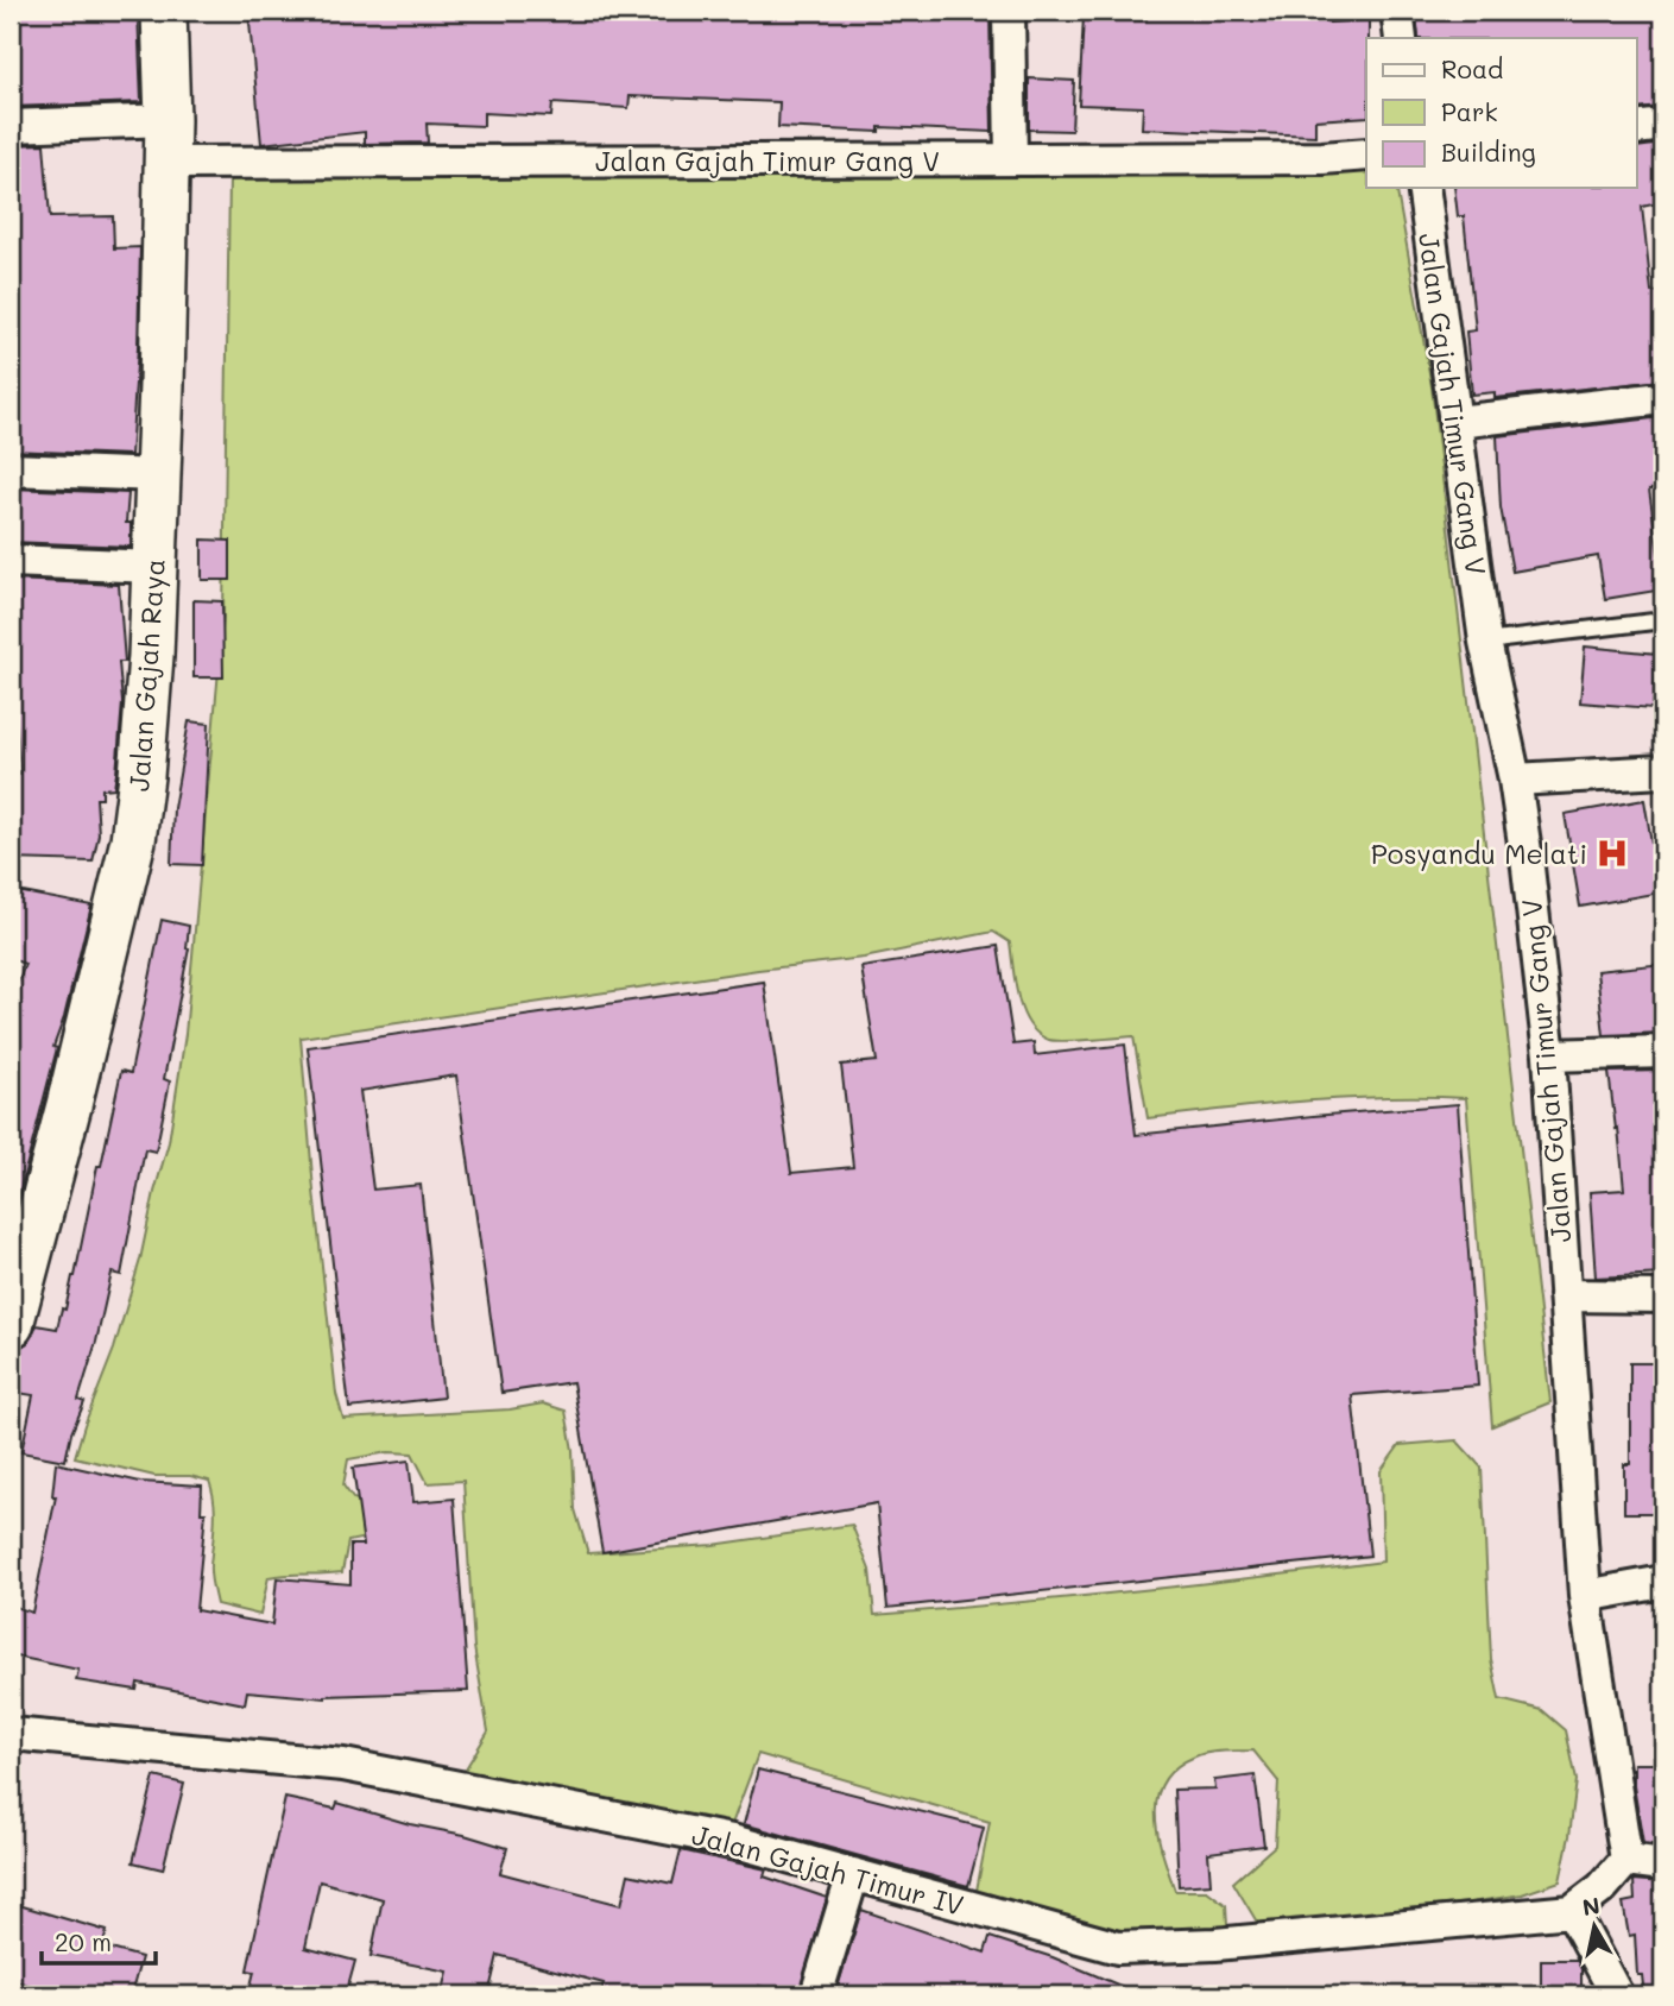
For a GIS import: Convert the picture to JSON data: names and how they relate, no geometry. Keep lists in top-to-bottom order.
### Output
{
  "streets": {
    "main road": ["Jalan Gajah Raya"],
    "street": ["Jalan Gajah Timur Gang V", "Jalan Gajah Timur IV"]
  },
  "crossings": [
    ["Jalan Gajah Timur Gang V", "Jalan Gajah Raya"]
  ],
  "places": {
    "hospital": ["Posyandu Melati"]
  },
  "legend": ["Road", "Park", "Building"],
  "scale_bar": "20 m",
  "north": "top"
}
